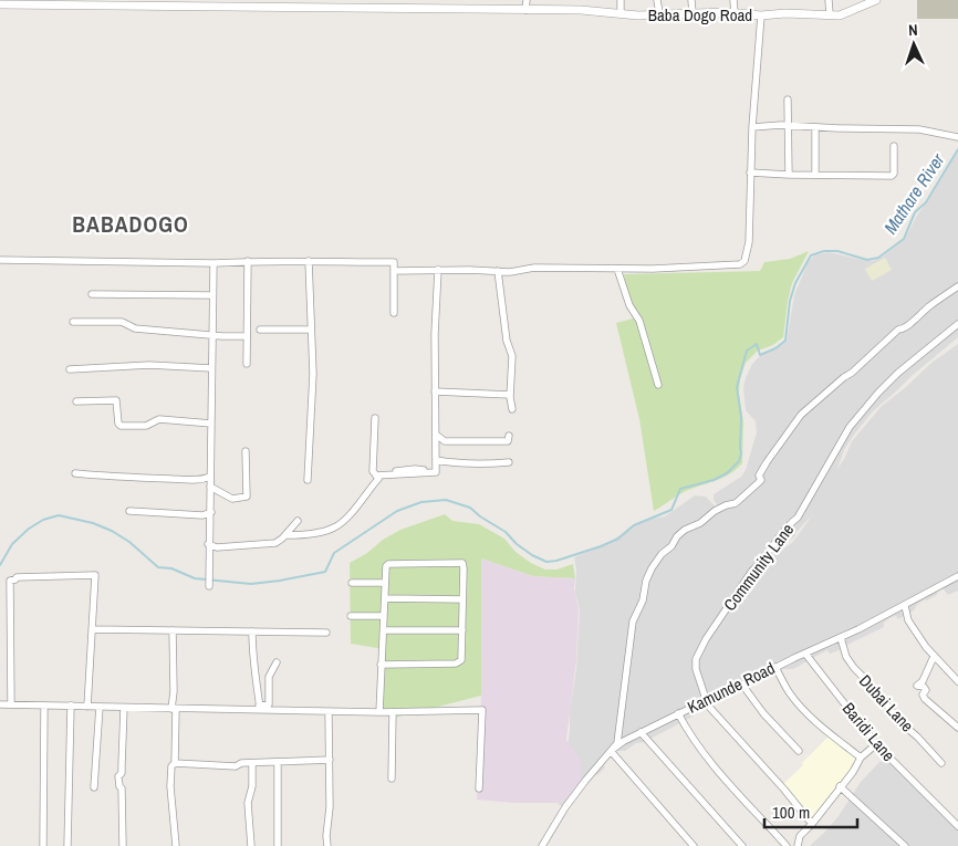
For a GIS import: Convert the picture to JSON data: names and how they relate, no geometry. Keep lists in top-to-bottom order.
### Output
{
  "streets": {
    "street": [
      "Baba Dogo Road",
      "Community Lane",
      "Kamunde Road",
      "Dubai Lane",
      "Baridi Lane"
    ]
  },
  "crossings": [
    ["Community Lane", "Kamunde Road"],
    ["Kamunde Road", "Dubai Lane"],
    ["Kamunde Road", "Baridi Lane"]
  ],
  "districts": ["BABADOGO"],
  "water": ["Mathare River"],
  "scale_bar": "100 m",
  "north": "top"
}
